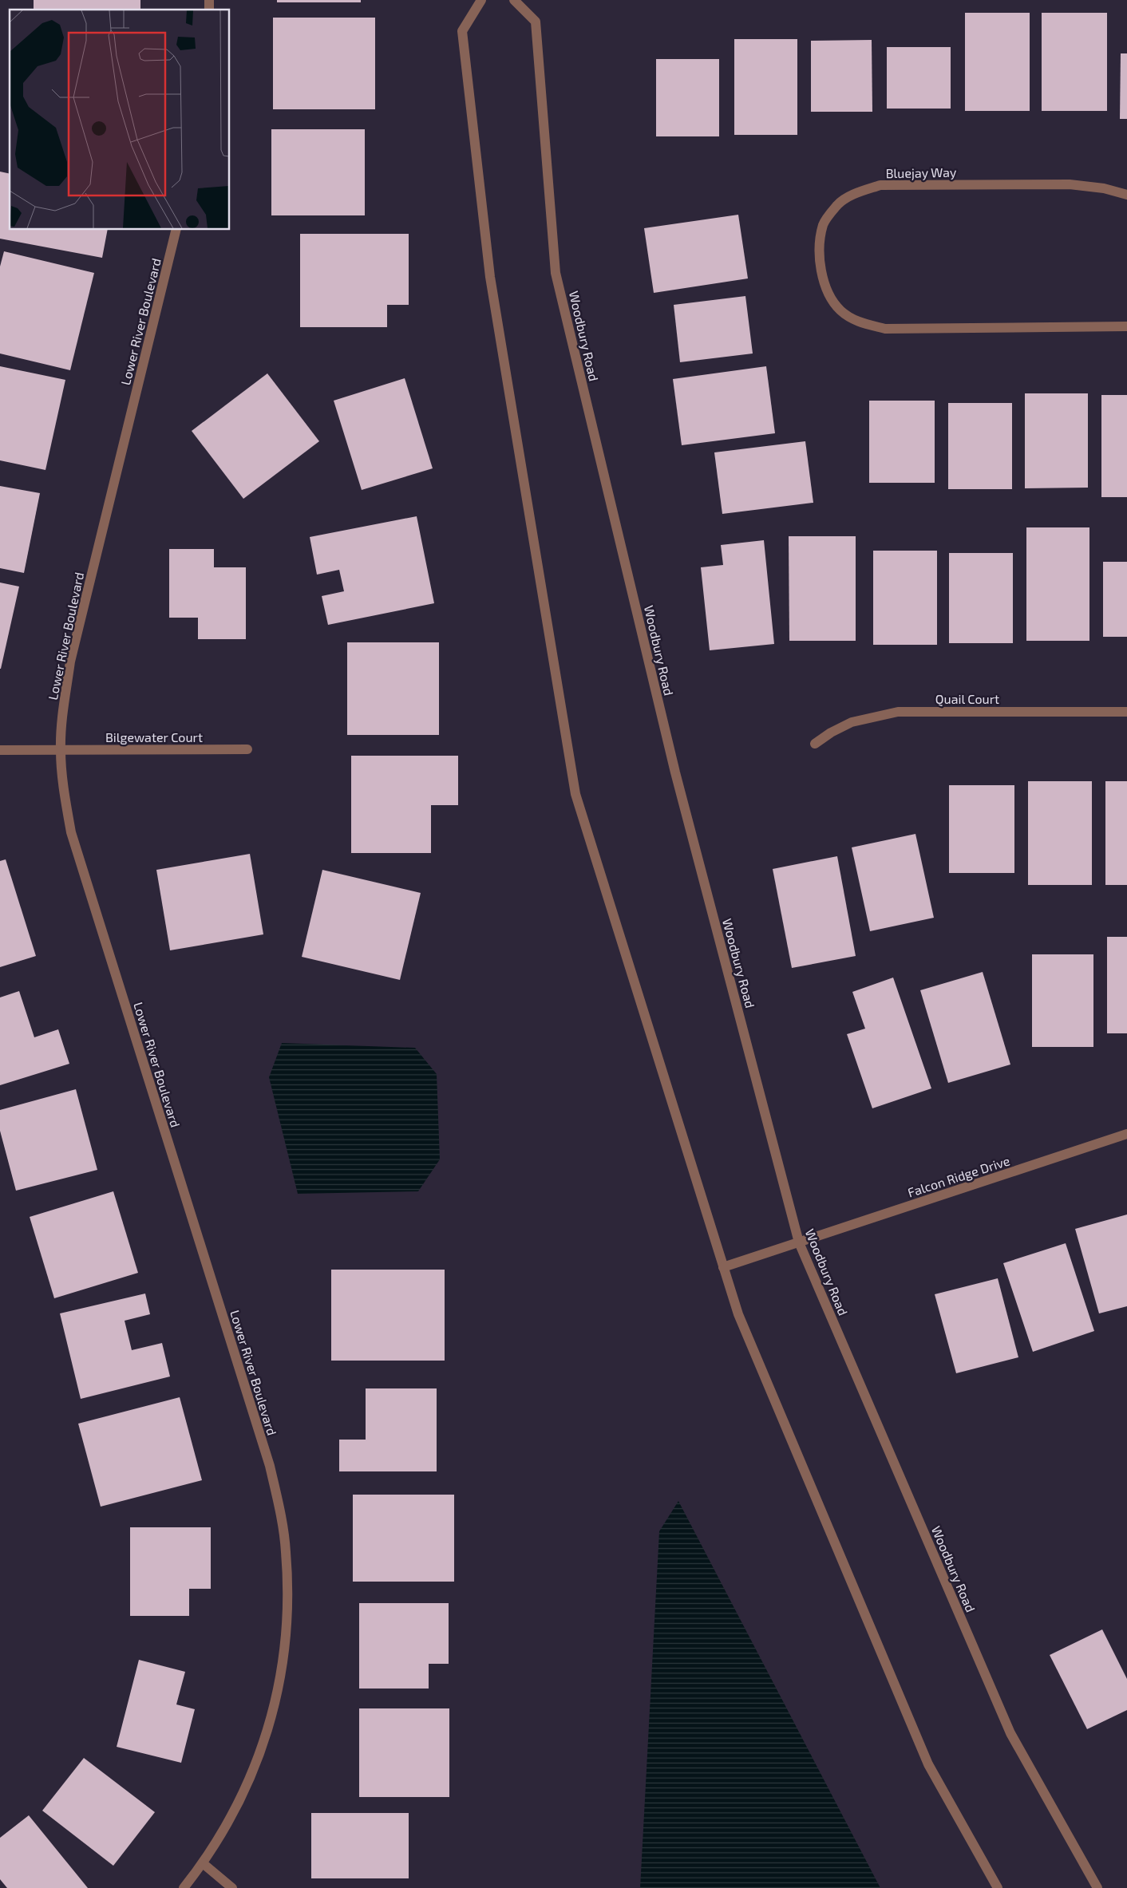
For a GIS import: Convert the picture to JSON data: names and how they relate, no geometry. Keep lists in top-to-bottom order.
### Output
{
  "streets": {
    "street": [
      "Bluejay Way",
      "Lower River Boulevard",
      "Woodbury Road",
      "Quail Court",
      "Bilgewater Court",
      "Falcon Ridge Drive"
    ]
  },
  "crossings": [
    ["Lower River Boulevard", "Bilgewater Court"],
    ["Woodbury Road", "Falcon Ridge Drive"]
  ]
}
